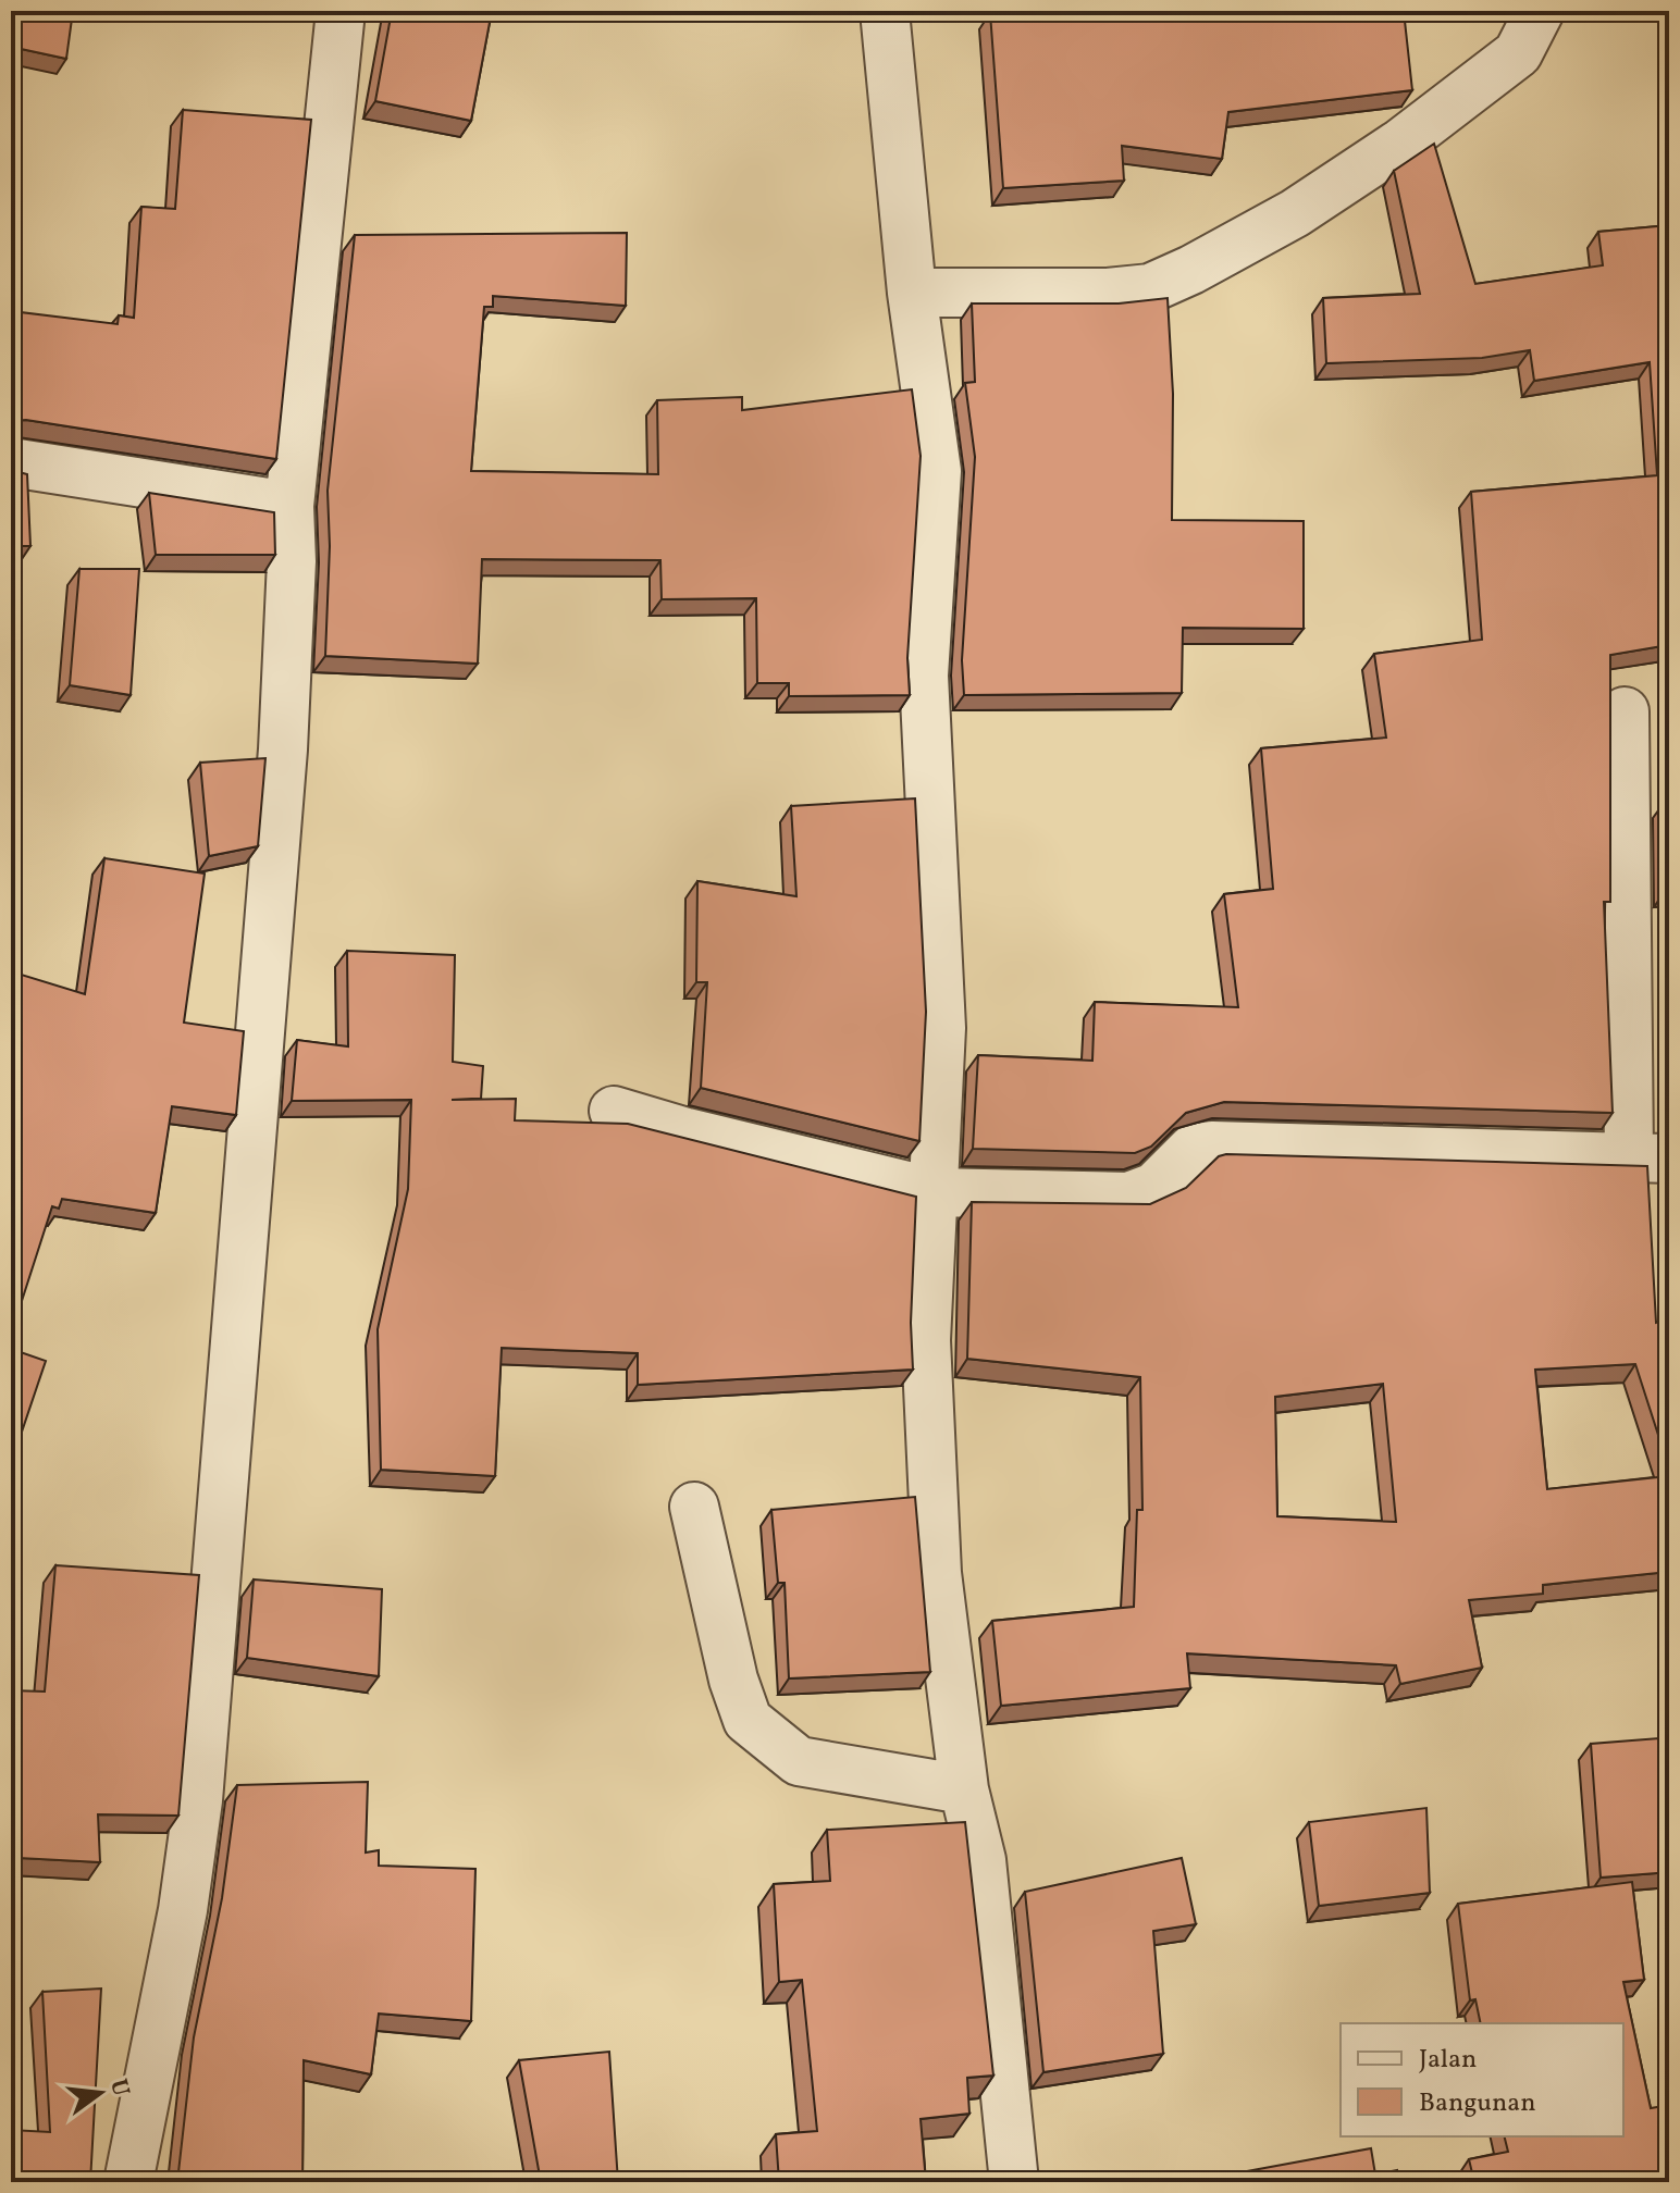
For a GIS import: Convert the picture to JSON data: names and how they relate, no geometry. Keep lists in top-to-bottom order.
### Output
{
  "legend": ["Jalan", "Bangunan"],
  "north": "right"
}
